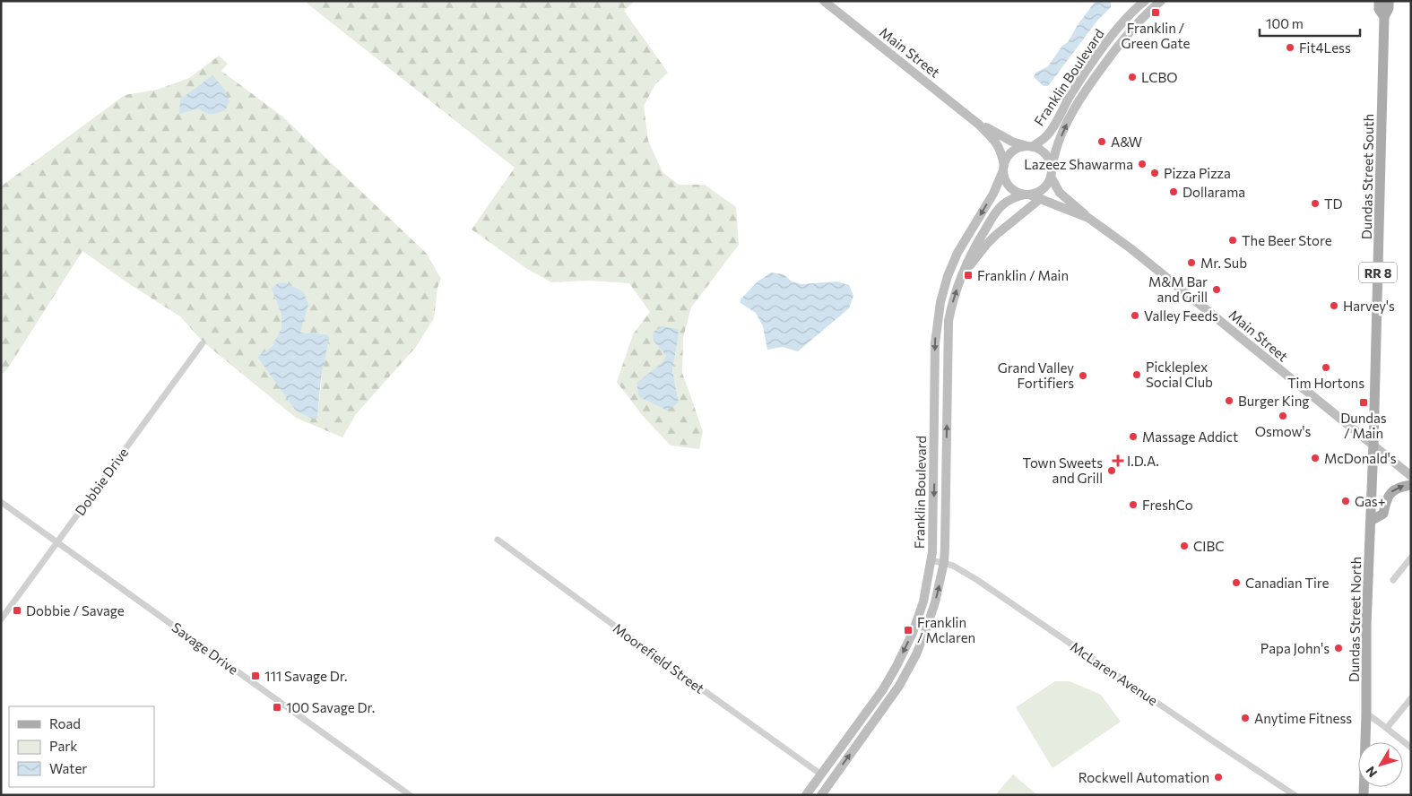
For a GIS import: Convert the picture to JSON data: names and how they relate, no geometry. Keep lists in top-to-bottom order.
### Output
{
  "streets": {
    "main road": [
      "Main Street",
      "Franklin Boulevard",
      "Dundas Street South",
      "RR 8",
      "Dundas Street North"
    ],
    "street": [
      "Dobbie Drive",
      "Savage Drive",
      "Moorefield Street",
      "McLaren Avenue"
    ]
  },
  "crossings": [
    ["Main Street", "Franklin Boulevard"],
    ["Main Street", "Dundas Street South"],
    ["Main Street", "Dundas Street North"],
    ["Franklin Boulevard", "Moorefield Street"],
    ["Franklin Boulevard", "McLaren Avenue"],
    ["Dundas Street South", "Dundas Street North"],
    ["Dobbie Drive", "Savage Drive"]
  ],
  "places": {
    "transit": [
      "Franklin / Green Gate",
      "Franklin / Main",
      "Dundas / Main",
      "Dobbie / Savage",
      "Franklin / Mclaren",
      "111 Savage Dr.",
      "100 Savage Dr."
    ],
    "other": [
      "Fit4Less",
      "LCBO",
      "A&W",
      "Lazeez Shawarma",
      "Pizza Pizza",
      "Dollarama",
      "TD",
      "The Beer Store",
      "Mr. Sub",
      "M&M Bar and Grill",
      "Harvey's",
      "Valley Feeds",
      "Tim Hortons",
      "Pickleplex Social Club",
      "Grand Valley Fortifiers",
      "Burger King",
      "Osmow's",
      "Massage Addict",
      "McDonald's",
      "Town Sweets and Grill",
      "Gas+",
      "FreshCo",
      "CIBC",
      "Canadian Tire",
      "Papa John's",
      "Anytime Fitness",
      "Rockwell Automation"
    ],
    "health": ["I.D.A."]
  },
  "legend": ["Road", "Park", "Water"],
  "scale_bar": "100 m",
  "north": "bottom left"
}
